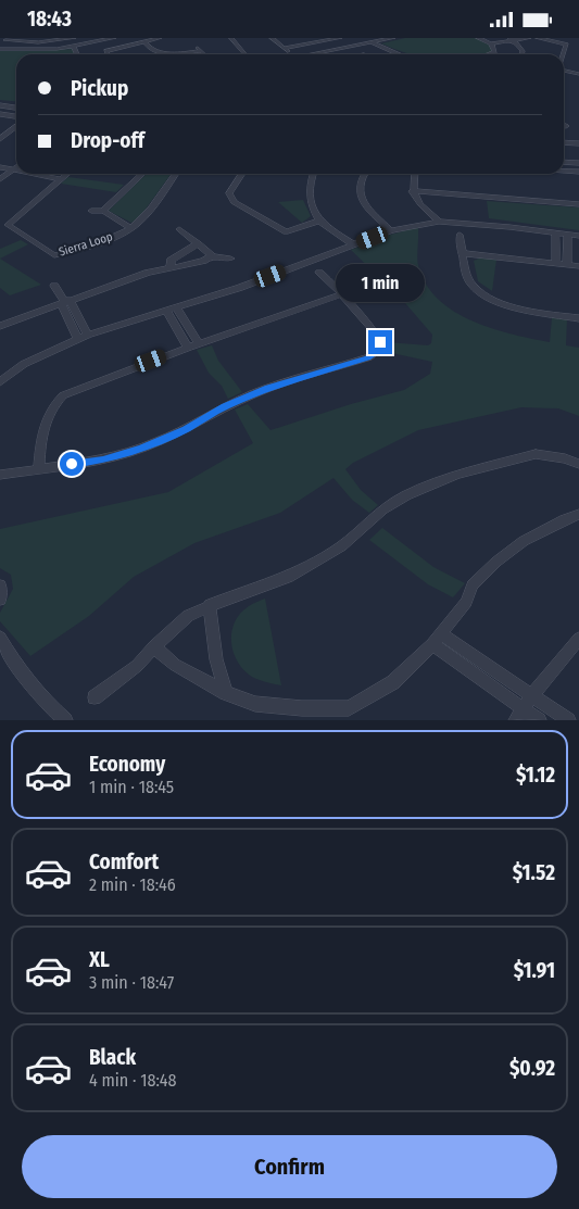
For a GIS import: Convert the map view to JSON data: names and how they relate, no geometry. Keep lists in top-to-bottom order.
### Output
{
  "streets": {
    "street": ["Sierra Loop"]
  },
  "page": {
    "status": "18:43",
    "banner": ["Pickup", "Drop-off"],
    "bubble": "1 min",
    "list": [
      {
        "name": "Economy",
        "note": "1 min · 18:45",
        "value": "$1.12"
      },
      {
        "name": "Comfort",
        "note": "2 min · 18:46",
        "value": "$1.52"
      },
      {
        "name": "XL",
        "note": "3 min · 18:47",
        "value": "$1.91"
      },
      {
        "name": "Black",
        "note": "4 min · 18:48",
        "value": "$0.92"
      }
    ],
    "buttons": "Confirm"
  }
}
